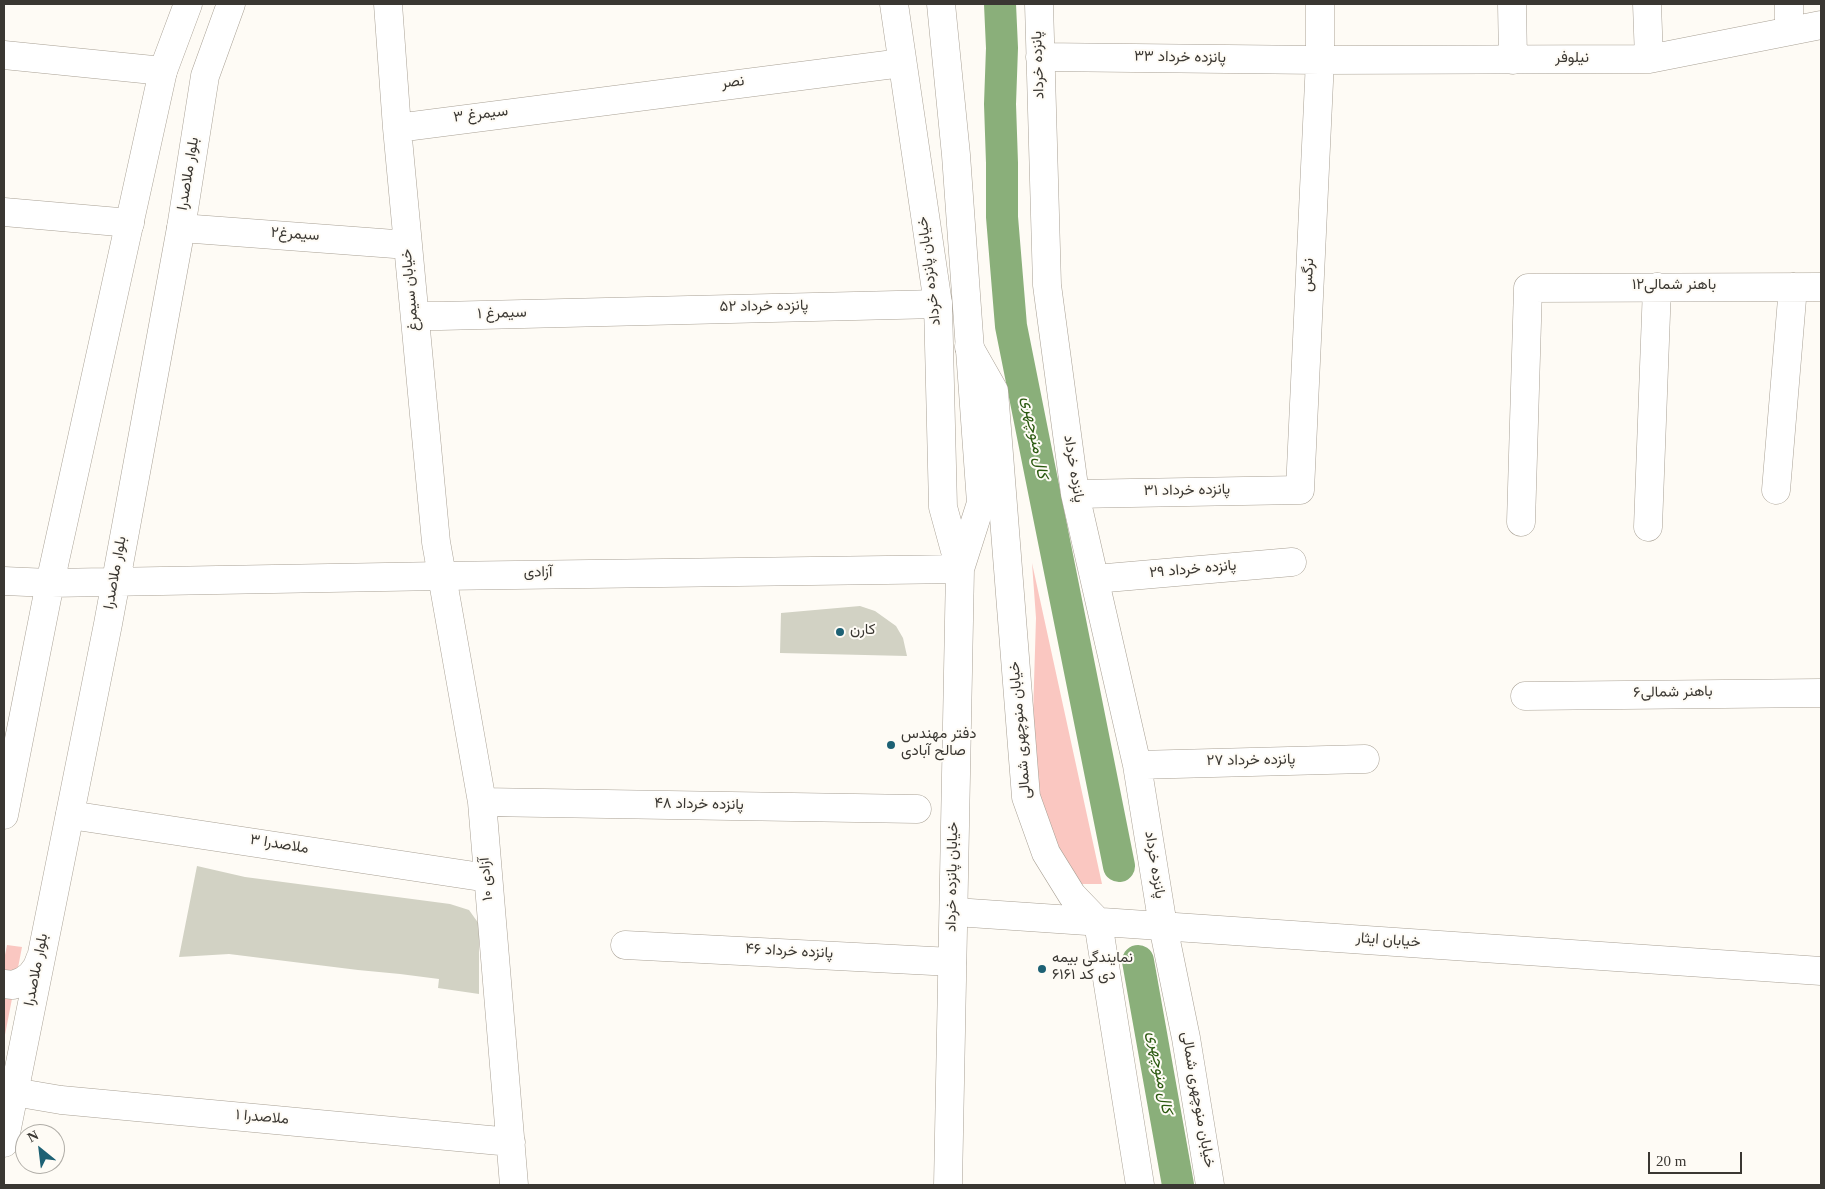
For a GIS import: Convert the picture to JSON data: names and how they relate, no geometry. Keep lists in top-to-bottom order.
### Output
{
  "streets": {
    "street": [
      "پانزده خرداد ۳۳",
      "نیلوفر",
      "پانزده خرداد",
      "نصر",
      "سیمرغ ۳",
      "بلوار ملاصدرا",
      "سیمرغ۲",
      "خیابان پانزده خرداد",
      "نرگس",
      "باهنر شمالی۱۲",
      "خیابان سیمرغ",
      "پانزده خرداد ۵۲",
      "سیمرغ ۱",
      "پانزده خرداد ۳۱",
      "پانزده خرداد ۲۹",
      "آزادی",
      "باهنر شمالی۶",
      "خیابان منوچهری شمالی",
      "پانزده خرداد ۲۷",
      "پانزده خرداد ۴۸",
      "ملاصدرا ۳",
      "آزادی ۱۰",
      "خیابان ایثار",
      "پانزده خرداد ۴۶",
      "ملاصدرا ۱"
    ]
  },
  "crossings": [
    ["پانزده خرداد ۳۳", "نیلوفر"],
    ["پانزده خرداد ۳۳", "پانزده خرداد"],
    ["پانزده خرداد ۳۳", "نرگس"],
    ["نیلوفر", "نرگس"],
    ["پانزده خرداد", "پانزده خرداد ۳۱"],
    ["پانزده خرداد", "پانزده خرداد ۲۹"],
    ["پانزده خرداد", "خیابان منوچهری شمالی"],
    ["پانزده خرداد", "پانزده خرداد ۲۷"],
    ["پانزده خرداد", "خیابان ایثار"],
    ["نصر", "سیمرغ ۳"],
    ["نصر", "خیابان پانزده خرداد"],
    ["سیمرغ ۳", "خیابان سیمرغ"],
    ["بلوار ملاصدرا", "سیمرغ۲"],
    ["بلوار ملاصدرا", "آزادی"],
    ["بلوار ملاصدرا", "ملاصدرا ۳"],
    ["بلوار ملاصدرا", "ملاصدرا ۱"],
    ["سیمرغ۲", "خیابان سیمرغ"],
    ["خیابان پانزده خرداد", "پانزده خرداد ۵۲"],
    ["خیابان پانزده خرداد", "آزادی"],
    ["خیابان پانزده خرداد", "خیابان منوچهری شمالی"],
    ["خیابان پانزده خرداد", "خیابان ایثار"],
    ["خیابان پانزده خرداد", "پانزده خرداد ۴۶"],
    ["نرگس", "پانزده خرداد ۳۱"],
    ["خیابان سیمرغ", "سیمرغ ۱"],
    ["خیابان سیمرغ", "آزادی"],
    ["خیابان سیمرغ", "آزادی ۱۰"],
    ["پانزده خرداد ۵۲", "سیمرغ ۱"],
    ["آزادی", "آزادی ۱۰"],
    ["خیابان منوچهری شمالی", "خیابان ایثار"],
    ["پانزده خرداد ۴۸", "آزادی ۱۰"],
    ["ملاصدرا ۳", "آزادی ۱۰"],
    ["آزادی ۱۰", "ملاصدرا ۱"]
  ],
  "water": ["کال منوچهری"],
  "places": ["کارن", "دفتر مهندس صالح آبادی", "نمایندگی بیمه دی کد ۶۱۶۱"],
  "scale_bar": "20 m",
  "north": "top left"
}
